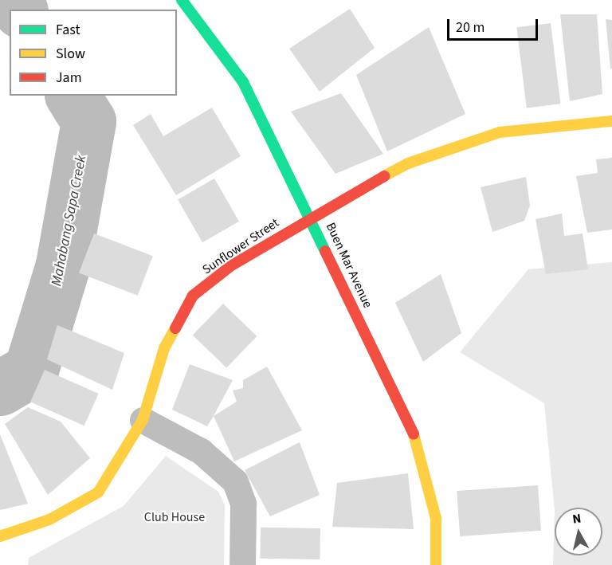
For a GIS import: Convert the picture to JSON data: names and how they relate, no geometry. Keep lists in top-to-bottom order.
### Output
{
  "streets": {
    "street": ["Sunflower Street", "Buen Mar Avenue"]
  },
  "crossings": [
    ["Sunflower Street", "Buen Mar Avenue"]
  ],
  "water": ["Mahabang Sapa Creek"],
  "parks": ["Club House"],
  "legend": ["Fast", "Slow", "Jam"],
  "scale_bar": "20 m",
  "north": "top"
}
